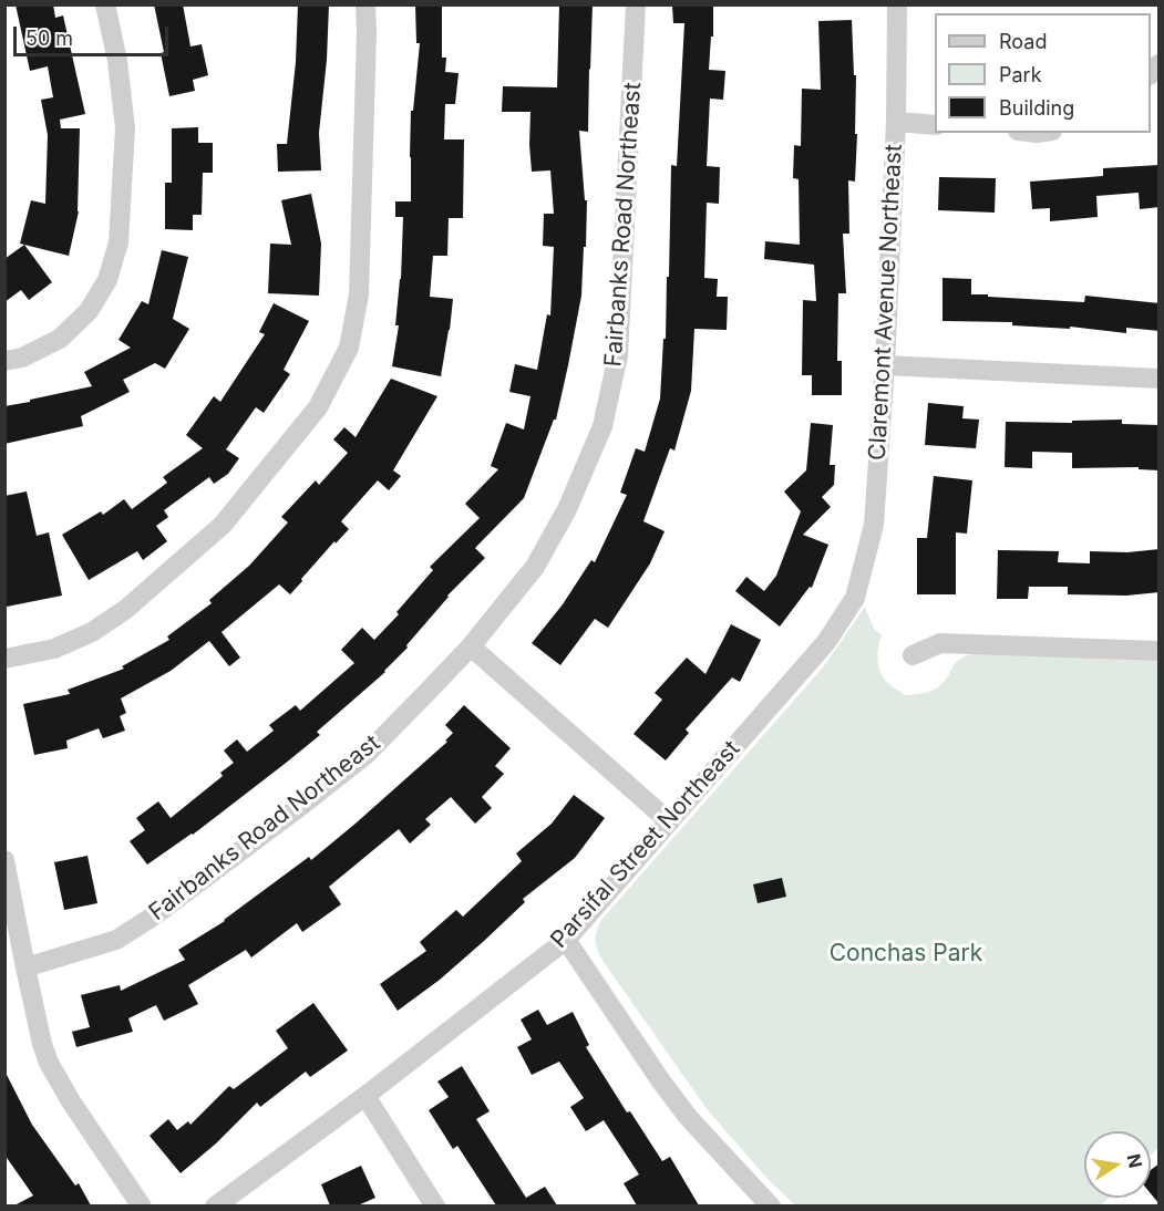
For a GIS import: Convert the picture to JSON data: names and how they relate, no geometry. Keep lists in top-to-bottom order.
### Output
{
  "streets": {
    "street": ["Fairbanks Road Northeast", "Claremont Avenue Northeast", "Parsifal Street Northeast"]
  },
  "crossings": [
    ["Claremont Avenue Northeast", "Parsifal Street Northeast"]
  ],
  "parks": ["Conchas Park"],
  "legend": ["Road", "Park", "Building"],
  "scale_bar": "50 m",
  "north": "right"
}
